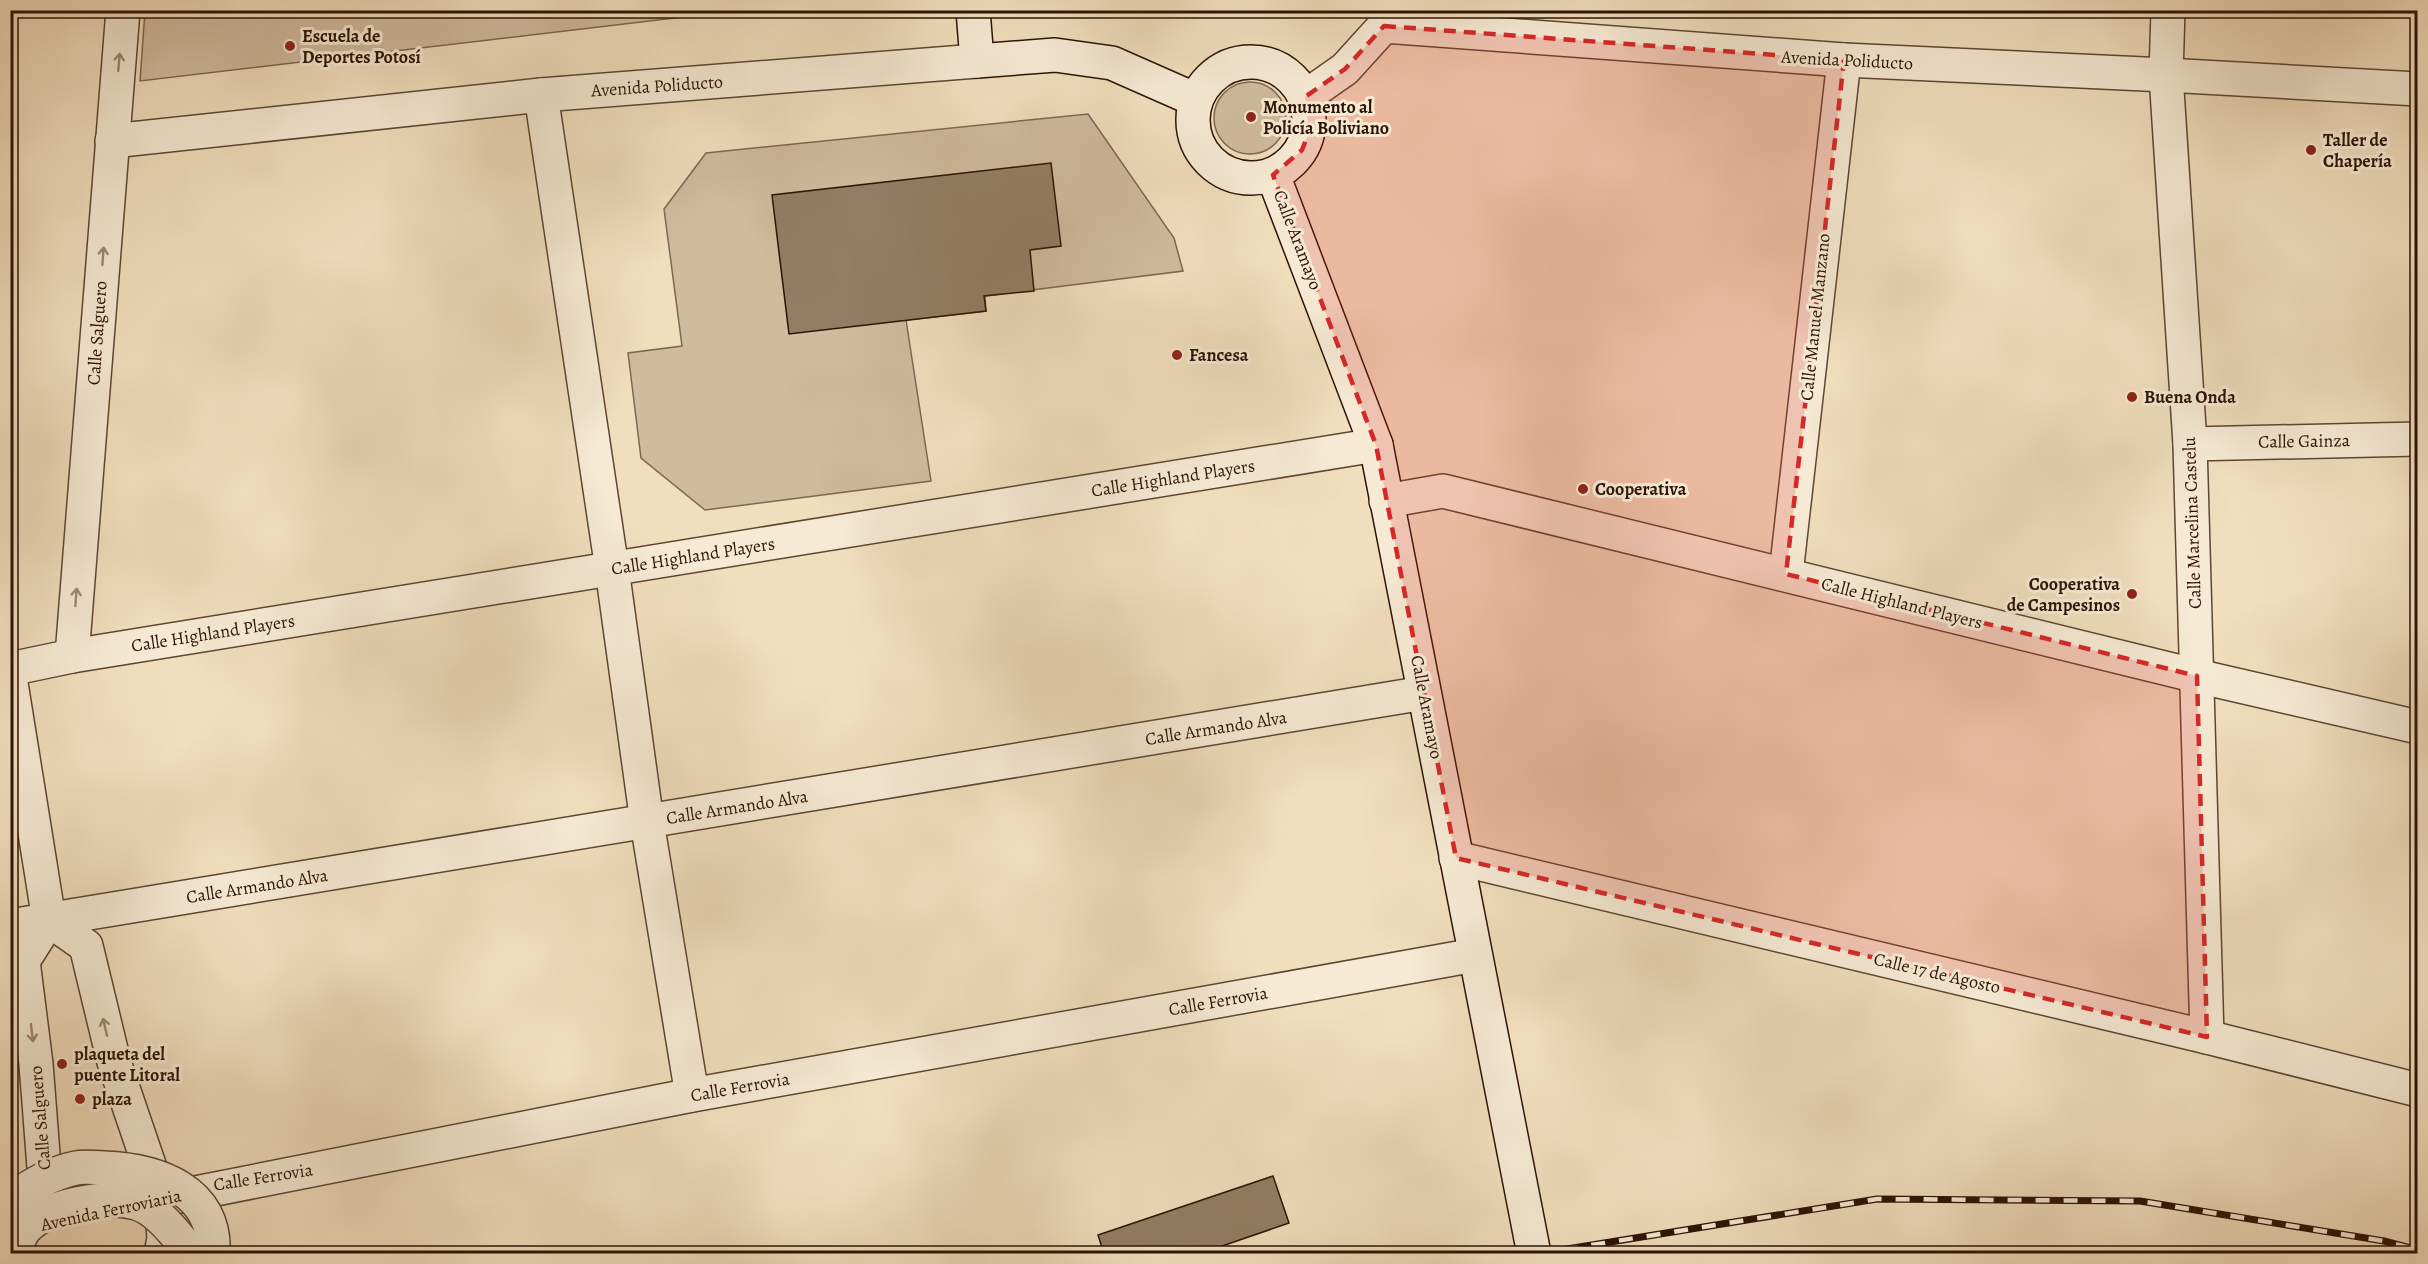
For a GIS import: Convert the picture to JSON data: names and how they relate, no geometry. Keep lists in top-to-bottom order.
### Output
{
  "streets": {
    "street": [
      "Avenida Poliducto",
      "Calle Aramayo",
      "Calle Manuel Manzano",
      "Calle Salguero",
      "Calle Gainza",
      "Calle Highland Players",
      "Calle Marcelina Castelu",
      "Calle Armando Alva",
      "Calle 17 de Agosto",
      "Calle Ferrovia",
      "Avenida Ferroviaria"
    ]
  },
  "crossings": [
    ["Avenida Poliducto", "Calle Aramayo"],
    ["Avenida Poliducto", "Calle Manuel Manzano"],
    ["Avenida Poliducto", "Calle Salguero"],
    ["Avenida Poliducto", "Calle Marcelina Castelu"],
    ["Calle Aramayo", "Calle Highland Players"],
    ["Calle Aramayo", "Calle Armando Alva"],
    ["Calle Aramayo", "Calle 17 de Agosto"],
    ["Calle Aramayo", "Calle Ferrovia"],
    ["Calle Manuel Manzano", "Calle Highland Players"],
    ["Calle Salguero", "Calle Highland Players"],
    ["Calle Salguero", "Calle Armando Alva"],
    ["Calle Gainza", "Calle Marcelina Castelu"],
    ["Calle Highland Players", "Calle Marcelina Castelu"],
    ["Calle Marcelina Castelu", "Calle 17 de Agosto"],
    ["Calle Ferrovia", "Avenida Ferroviaria"]
  ],
  "places": [
    "Escuela de Deportes Potosí",
    "Monumento al Policía Boliviano",
    "Taller de Chapería",
    "Fancesa",
    "Buena Onda",
    "Cooperativa",
    "Cooperativa de Campesinos",
    "plaqueta del puente Litoral",
    "plaza"
  ]
}
